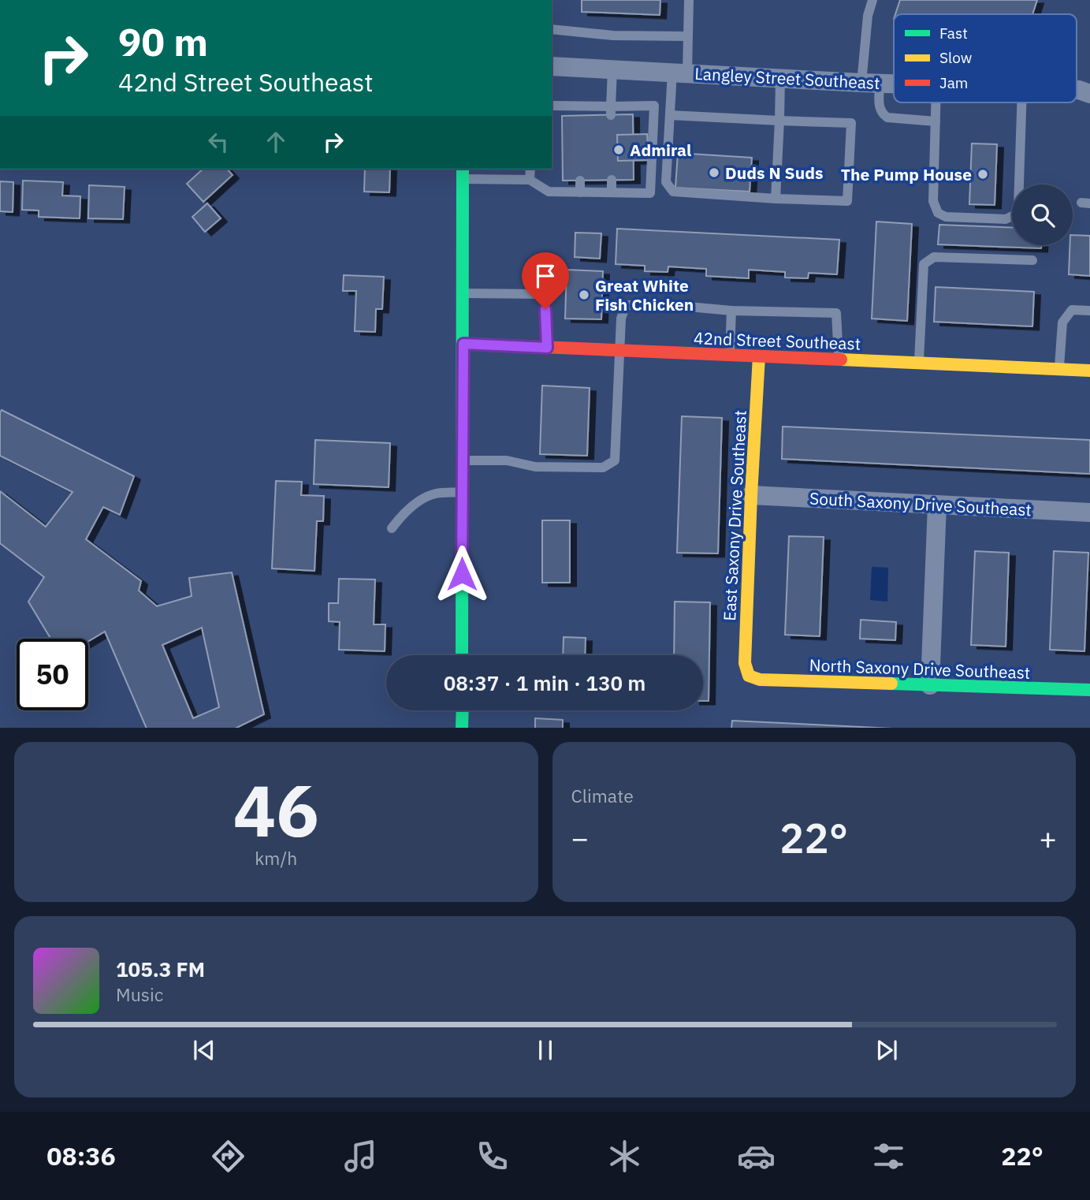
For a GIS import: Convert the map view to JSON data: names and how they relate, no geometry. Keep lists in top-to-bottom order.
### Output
{
  "streets": {
    "street": [
      "Langley Street Southeast",
      "42nd Street Southeast",
      "South Saxony Drive Southeast",
      "East Saxony Drive Southeast",
      "North Saxony Drive Southeast"
    ]
  },
  "crossings": [
    ["42nd Street Southeast", "East Saxony Drive Southeast"],
    ["South Saxony Drive Southeast", "East Saxony Drive Southeast"],
    ["East Saxony Drive Southeast", "North Saxony Drive Southeast"]
  ],
  "places": [
    "Admiral",
    "Duds N Suds",
    "The Pump House",
    "Great White Fish Chicken"
  ],
  "legend": ["Fast", "Slow", "Jam"],
  "page": {
    "turn": ["90 m", "42nd Street Southeast"],
    "limit": "50",
    "trip": "08:37 · 1 min · 130 m",
    "tile": [
      ["46", "km/h"],
      "Climate"
    ],
    "heat": ["−", "22°", "+"],
    "song": ["105.3 FM", "Music"],
    "tabs": ["08:36", "22°"]
  }
}
